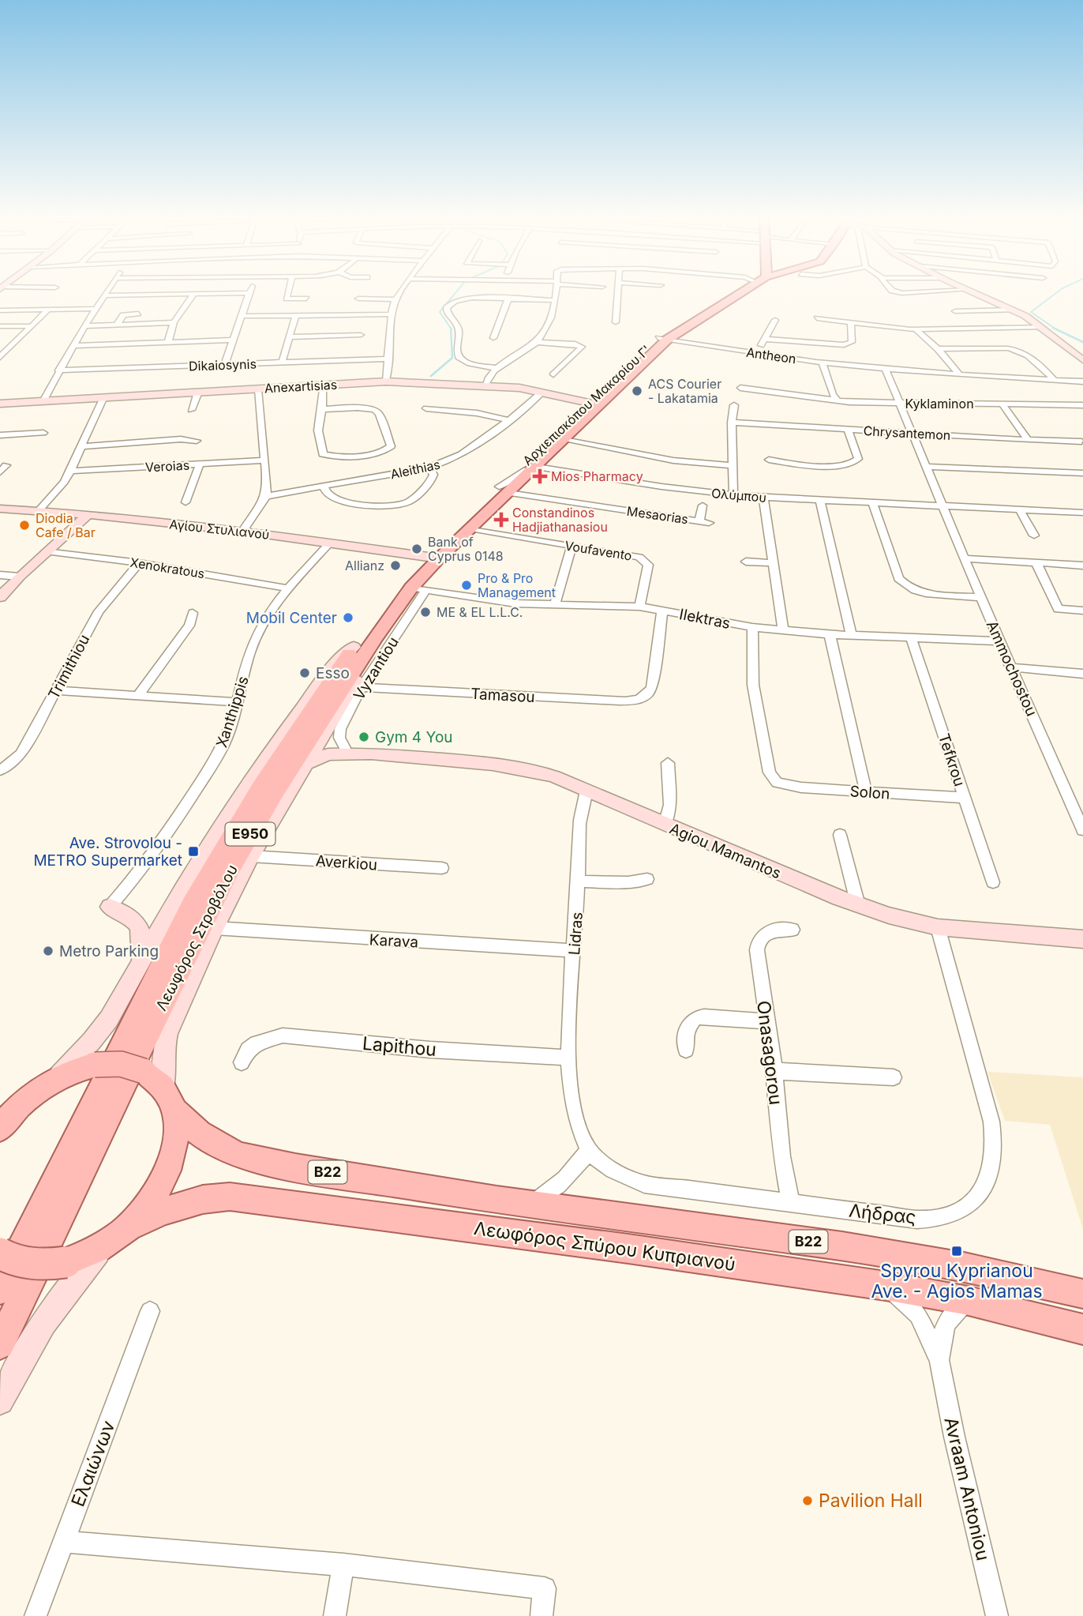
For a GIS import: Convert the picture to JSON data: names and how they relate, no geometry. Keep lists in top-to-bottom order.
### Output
{
  "streets": {
    "main road": [
      "Αρχιεπισκόπου Μακαρίου Γ'",
      "E950",
      "Λεωφόρος Στροβόλου",
      "B22",
      "Λεωφόρος Σπύρου Κυπριανού"
    ],
    "street": [
      "Antheon",
      "Dikaiosynis",
      "Anexartisias",
      "Kyklaminon",
      "Chrysantemon",
      "Veroias",
      "Aleithias",
      "Ολύμπου",
      "Mesaorias",
      "Αγίου Στυλιανού",
      "Voufavento",
      "Xenokratous",
      "Ilektras",
      "Trimithiou",
      "Vyzantiou",
      "Ammochostou",
      "Tamasou",
      "Xanthippis",
      "Tefkrou",
      "Solon",
      "Agiou Mamantos",
      "Averkiou",
      "Lidras",
      "Karava",
      "Lapithou",
      "Onasagorou",
      "Λήδρας",
      "Ελαιώνων",
      "Avraam Antoniou"
    ]
  },
  "crossings": [
    ["Antheon", "Αρχιεπισκόπου Μακαρίου Γ'"],
    ["Antheon", "Ammochostou"],
    ["Anexartisias", "Αρχιεπισκόπου Μακαρίου Γ'"],
    ["Anexartisias", "Aleithias"],
    ["Kyklaminon", "Ammochostou"],
    ["Αρχιεπισκόπου Μακαρίου Γ'", "Ολύμπου"],
    ["Αρχιεπισκόπου Μακαρίου Γ'", "Mesaorias"],
    ["Αρχιεπισκόπου Μακαρίου Γ'", "Αγίου Στυλιανού"],
    ["Αρχιεπισκόπου Μακαρίου Γ'", "Voufavento"],
    ["Αρχιεπισκόπου Μακαρίου Γ'", "Λεωφόρος Στροβόλου"],
    ["Chrysantemon", "Ammochostou"],
    ["Ολύμπου", "Ammochostou"],
    ["Αγίου Στυλιανού", "Xanthippis"],
    ["Αγίου Στυλιανού", "Λεωφόρος Στροβόλου"],
    ["Voufavento", "Ilektras"],
    ["Xenokratous", "Trimithiou"],
    ["Xenokratous", "Xanthippis"],
    ["Ilektras", "Vyzantiou"],
    ["Ilektras", "Ammochostou"],
    ["Ilektras", "Tamasou"],
    ["Ilektras", "Tefkrou"],
    ["Ilektras", "Solon"],
    ["Ilektras", "Λεωφόρος Στροβόλου"],
    ["Vyzantiou", "Tamasou"],
    ["Vyzantiou", "Agiou Mamantos"],
    ["Vyzantiou", "Λεωφόρος Στροβόλου"],
    ["Tefkrou", "Solon"],
    ["E950", "Agiou Mamantos"],
    ["E950", "Averkiou"],
    ["E950", "Λεωφόρος Στροβόλου"],
    ["E950", "Karava"],
    ["E950", "Λεωφόρος Σπύρου Κυπριανού"],
    ["Agiou Mamantos", "Lidras"],
    ["Agiou Mamantos", "Λήδρας"],
    ["Lidras", "Karava"],
    ["Lidras", "Lapithou"],
    ["Lidras", "Λήδρας"],
    ["Onasagorou", "Λήδρας"]
  ],
  "places": {
    "other": [
      "ACS Courier - Lakatamia",
      "Diodia Cafe / Bar",
      "Bank of Cyprus 0148",
      "Allianz",
      "Pro & Pro Management",
      "ME & EL L.L.C.",
      "Mobil Center",
      "Esso",
      "Gym 4 You",
      "Metro Parking",
      "Pavilion Hall"
    ],
    "health": ["Mios Pharmacy", "Constandinos Hadjiathanasiou"],
    "transit": ["Ave. Strovolou - METRO Supermarket", "Spyrou Kyprianou Ave. - Agios Mamas"]
  }
}
